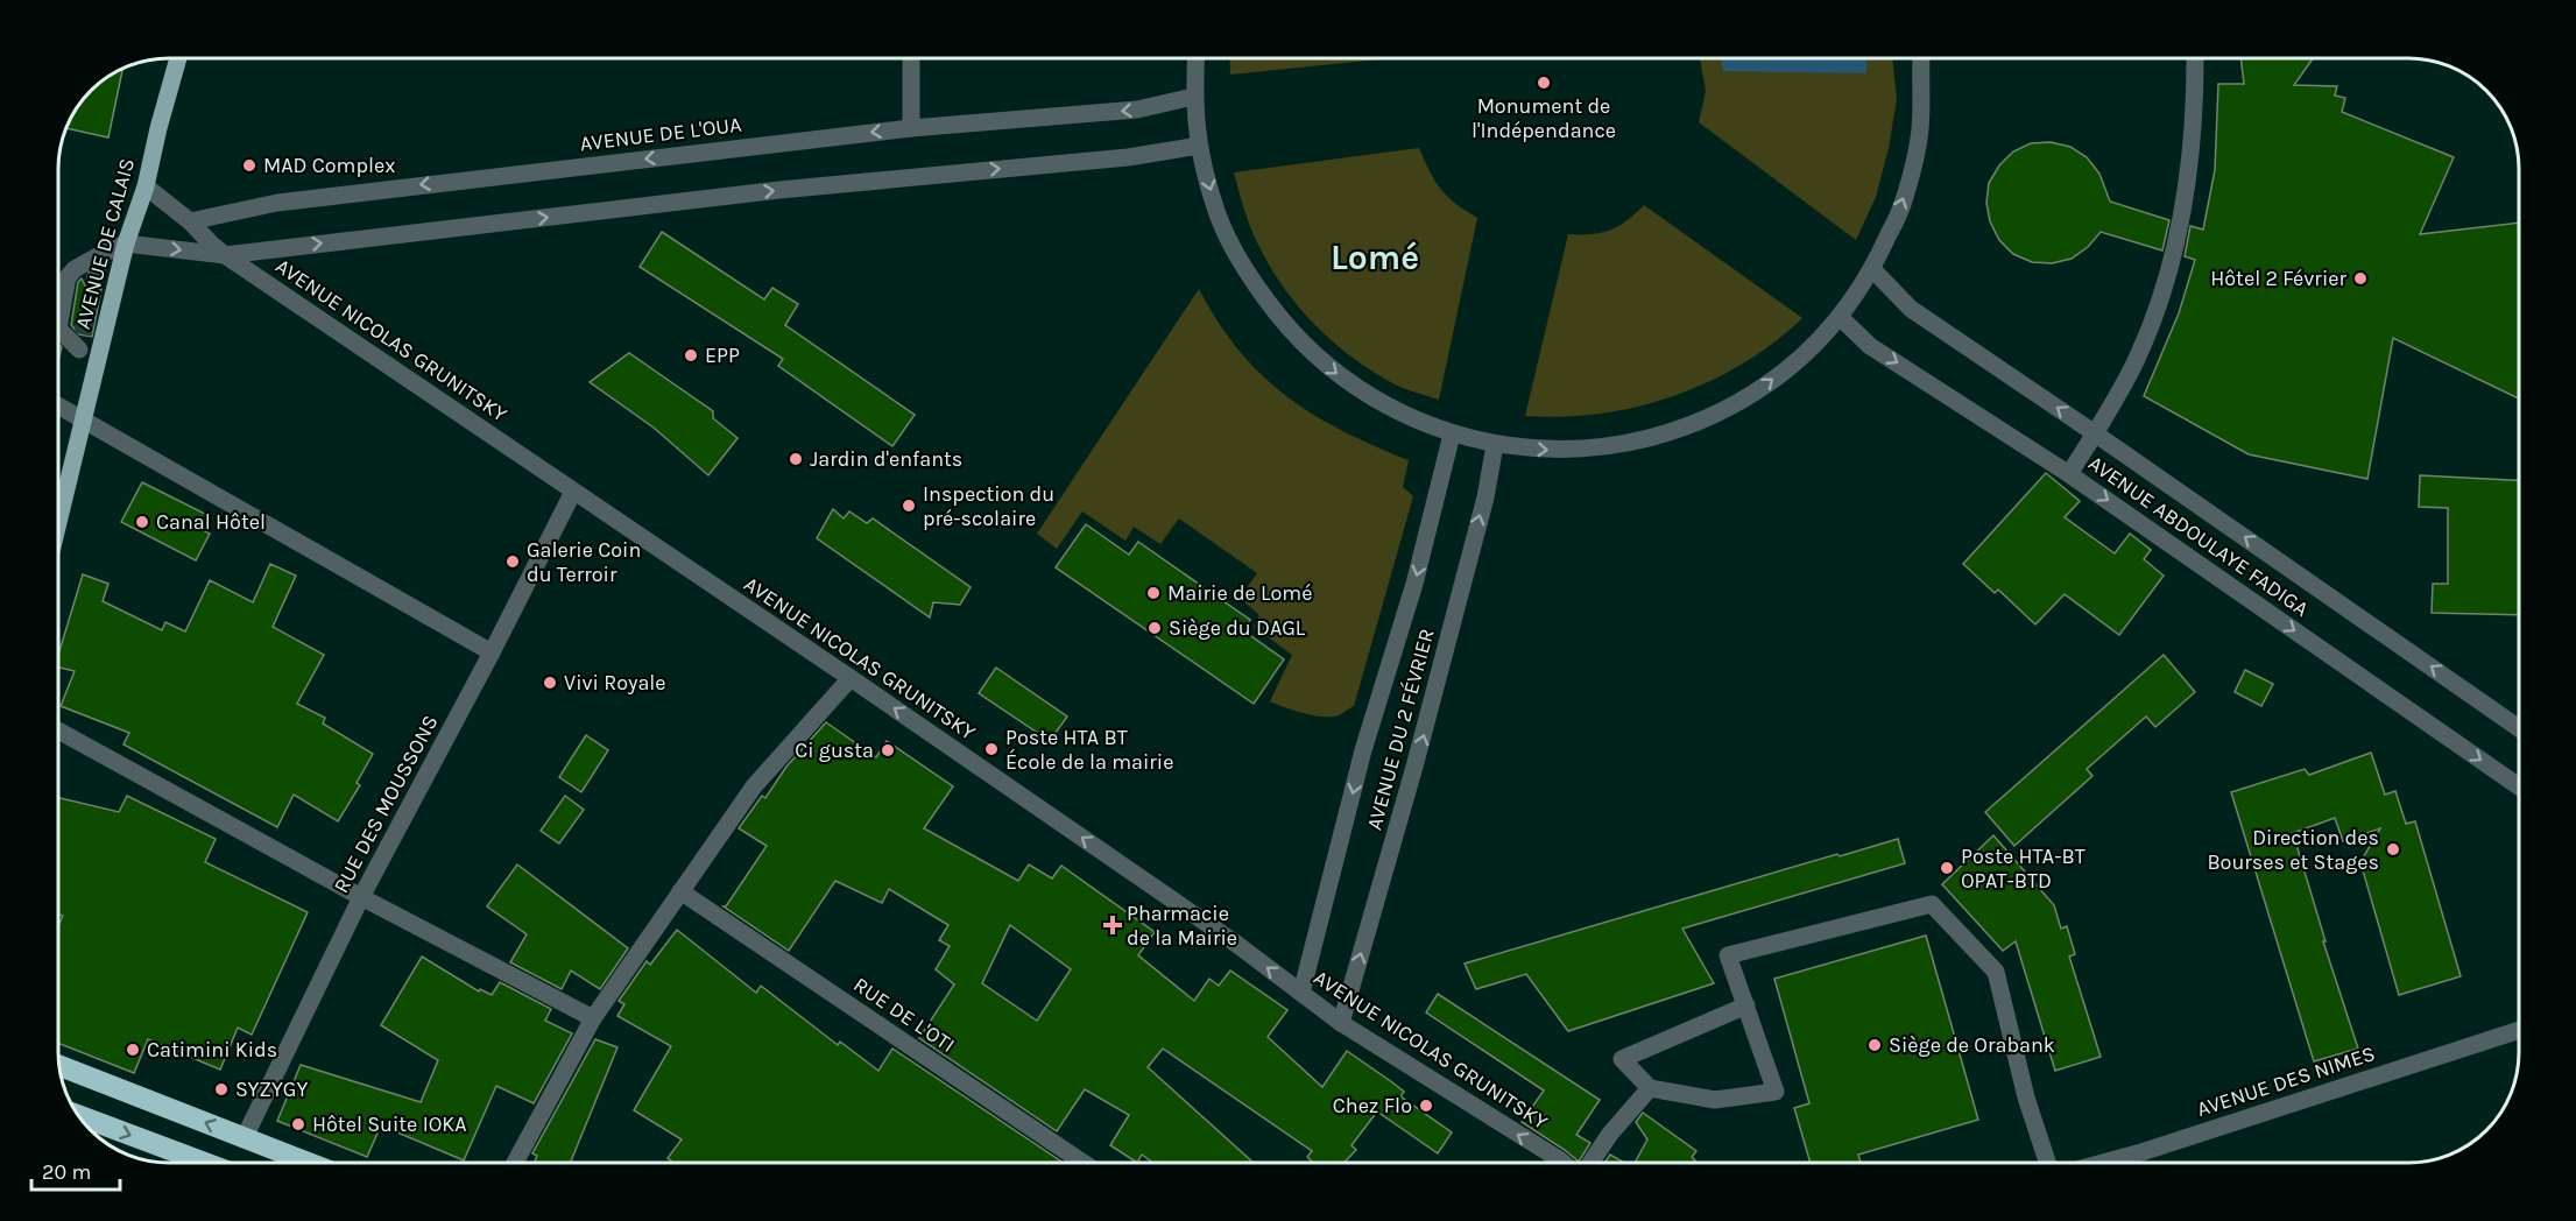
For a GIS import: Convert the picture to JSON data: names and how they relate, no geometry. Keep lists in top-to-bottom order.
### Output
{
  "streets": {
    "main road": ["AVENUE DE CALAIS"],
    "street": [
      "AVENUE DE L'OUA",
      "AVENUE NICOLAS GRUNITSKY",
      "AVENUE ABDOULAYE FADIGA",
      "AVENUE DU 2 FÉVRIER",
      "RUE DES MOUSSONS",
      "RUE DE L'OTI",
      "AVENUE DES NIMES"
    ]
  },
  "crossings": [
    ["AVENUE DE L'OUA", "AVENUE NICOLAS GRUNITSKY"],
    ["AVENUE NICOLAS GRUNITSKY", "AVENUE DU 2 FÉVRIER"],
    ["AVENUE NICOLAS GRUNITSKY", "RUE DES MOUSSONS"]
  ],
  "one_way": ["AVENUE NICOLAS GRUNITSKY"],
  "districts": ["Lomé"],
  "places": {
    "other": [
      "Monument de l'Indépendance",
      "MAD Complex",
      "Hôtel 2 Février",
      "EPP",
      "Jardin d'enfants",
      "Inspection du pré-scolaire",
      "Canal Hôtel",
      "Galerie Coin du Terroir",
      "Mairie de Lomé",
      "Siège du DAGL",
      "Vivi Royale",
      "Poste HTA BT École de la mairie",
      "Ci gusta",
      "Direction des Bourses et Stages",
      "Poste HTA-BT OPAT-BTD",
      "Siège de Orabank",
      "Catimini Kids",
      "SYZYGY",
      "Chez Flo",
      "Hôtel Suite IOKA"
    ],
    "health": ["Pharmacie de la Mairie"]
  },
  "scale_bar": "20 m"
}
